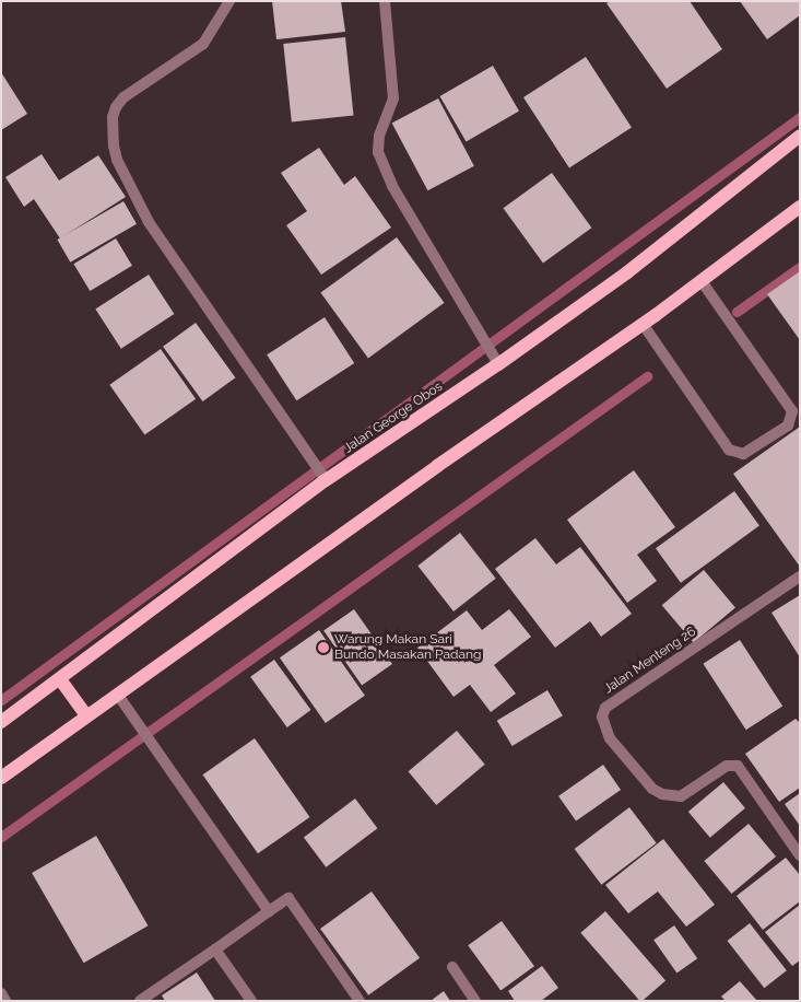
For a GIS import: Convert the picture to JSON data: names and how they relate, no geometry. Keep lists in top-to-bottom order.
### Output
{
  "streets": {
    "main road": ["Jalan George Obos"],
    "street": ["Jalan Menteng 26"]
  },
  "places": ["Warung Makan Sari Bundo Masakan Padang"]
}
